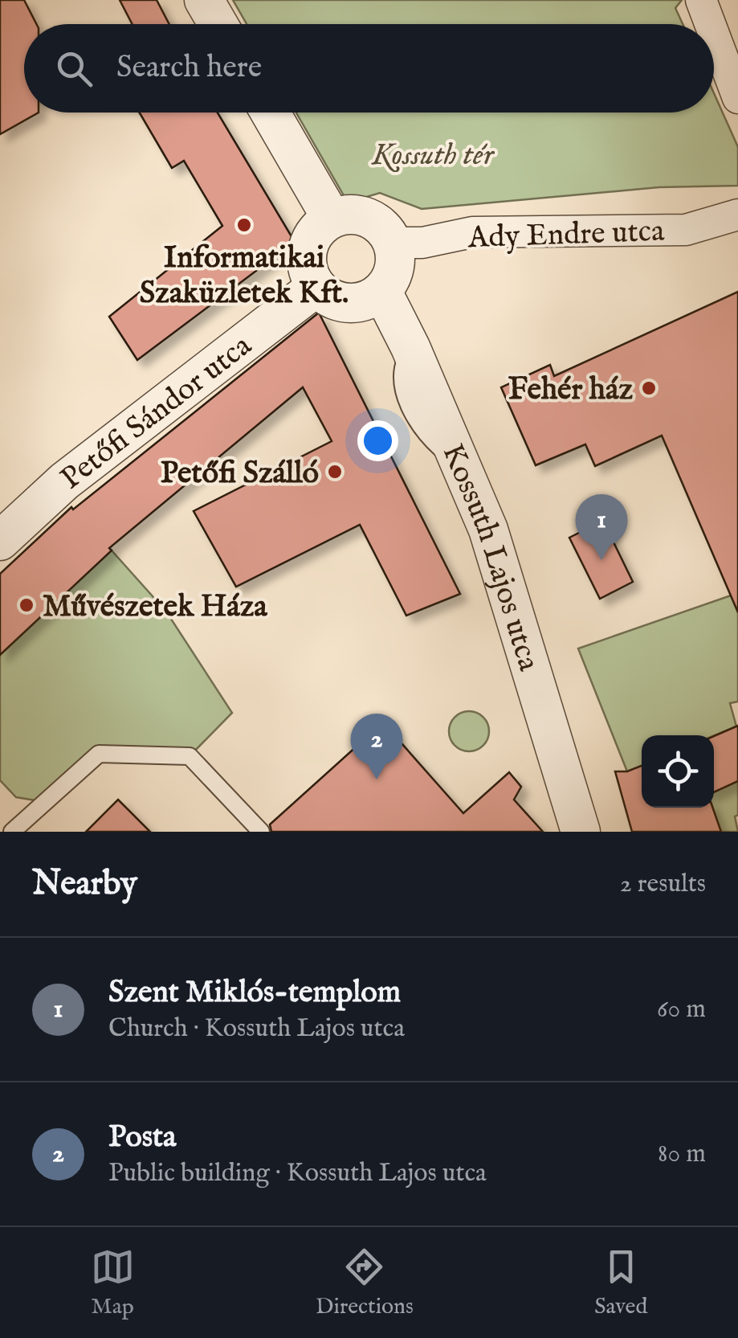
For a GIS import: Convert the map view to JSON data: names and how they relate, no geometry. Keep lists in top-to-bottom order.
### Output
{
  "streets": {
    "street": ["Ady Endre utca", "Petőfi Sándor utca", "Kossuth Lajos utca"]
  },
  "crossings": [
    ["Ady Endre utca", "Petőfi Sándor utca"],
    ["Ady Endre utca", "Kossuth Lajos utca"],
    ["Petőfi Sándor utca", "Kossuth Lajos utca"]
  ],
  "parks": ["Kossuth tér"],
  "places": [
    "Informatikai Szaküzletek Kft.",
    "Fehér ház",
    "Petőfi Szálló",
    "Művészetek Háza"
  ],
  "page": {
    "search": "Search here",
    "pins": ["1", "2"],
    "heading": ["Nearby", "2 results"],
    "list": [
      {
        "mark": "1",
        "name": "Szent Miklós-templom",
        "note": "Church · Kossuth Lajos utca",
        "value": "60 m"
      },
      {
        "mark": "2",
        "name": "Posta",
        "note": "Public building · Kossuth Lajos utca",
        "value": "80 m"
      }
    ],
    "nav": ["Map", "Directions", "Saved"]
  }
}
